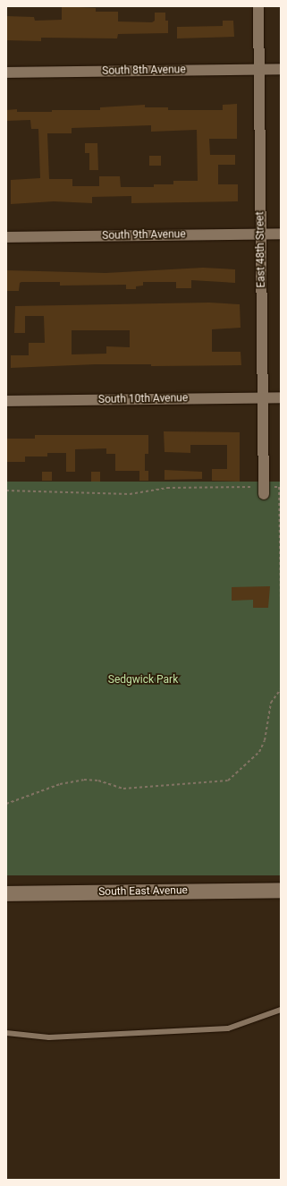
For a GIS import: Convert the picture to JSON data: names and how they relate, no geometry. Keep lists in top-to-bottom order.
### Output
{
  "streets": {
    "main road": ["South East Avenue"],
    "street": [
      "South 8th Avenue",
      "South 9th Avenue",
      "East 48th Street",
      "South 10th Avenue"
    ]
  },
  "crossings": [
    ["South 8th Avenue", "East 48th Street"],
    ["South 9th Avenue", "East 48th Street"],
    ["East 48th Street", "South 10th Avenue"]
  ],
  "parks": ["Sedgwick Park"]
}
